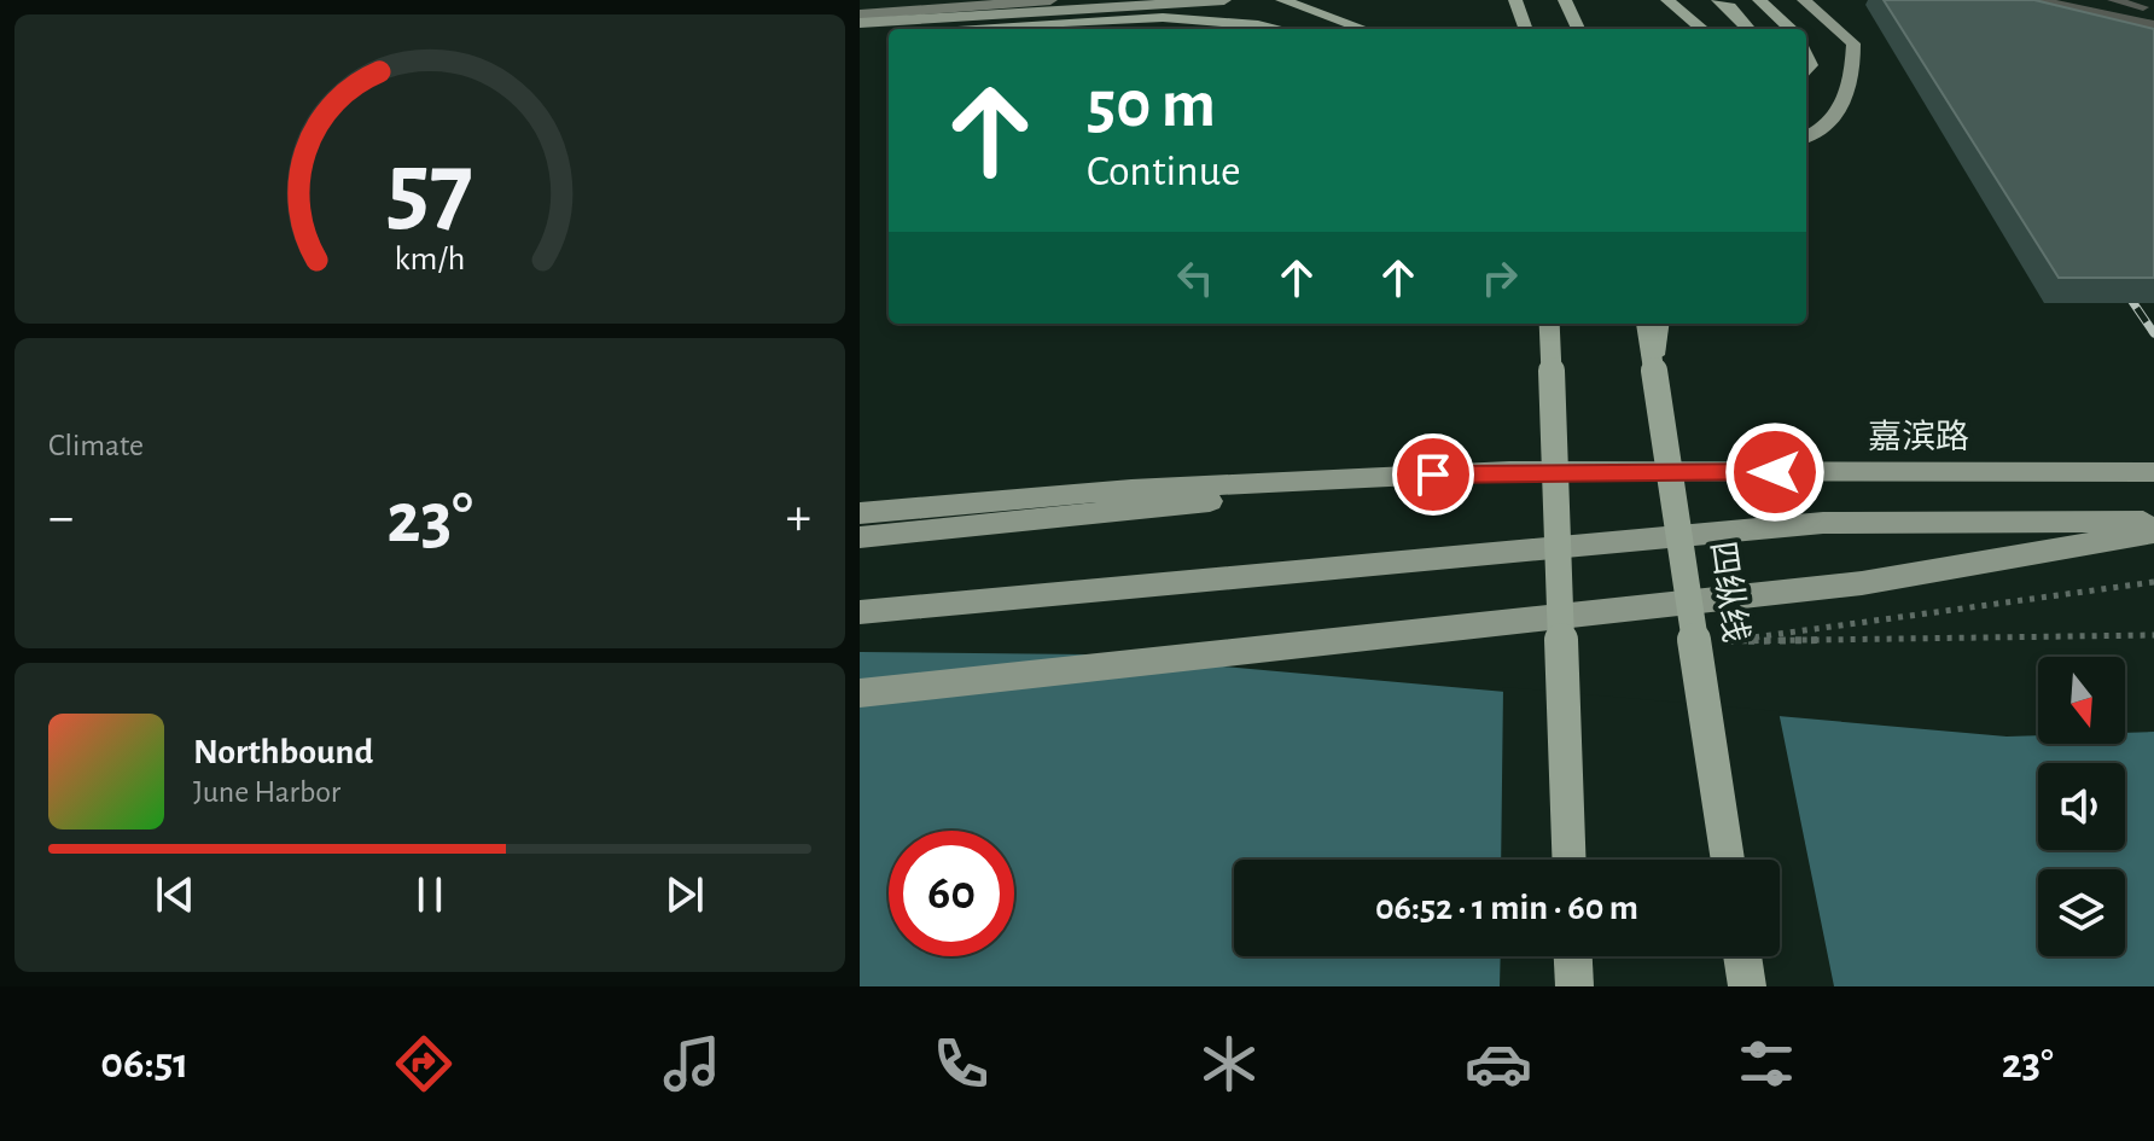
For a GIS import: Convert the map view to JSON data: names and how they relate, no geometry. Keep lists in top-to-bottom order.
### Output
{
  "streets": {
    "highway": ["四纵线"],
    "main road": ["嘉滨路"]
  },
  "north": "bottom",
  "page": {
    "turn": ["50 m", "Continue"],
    "tile": "Climate",
    "heat": ["−", "23°", "+"],
    "song": ["Northbound", "June Harbor"],
    "limit": "60",
    "trip": "06:52 · 1 min · 60 m",
    "tabs": ["06:51", "23°"],
    "gauge": ["57", "km/h"]
  }
}
